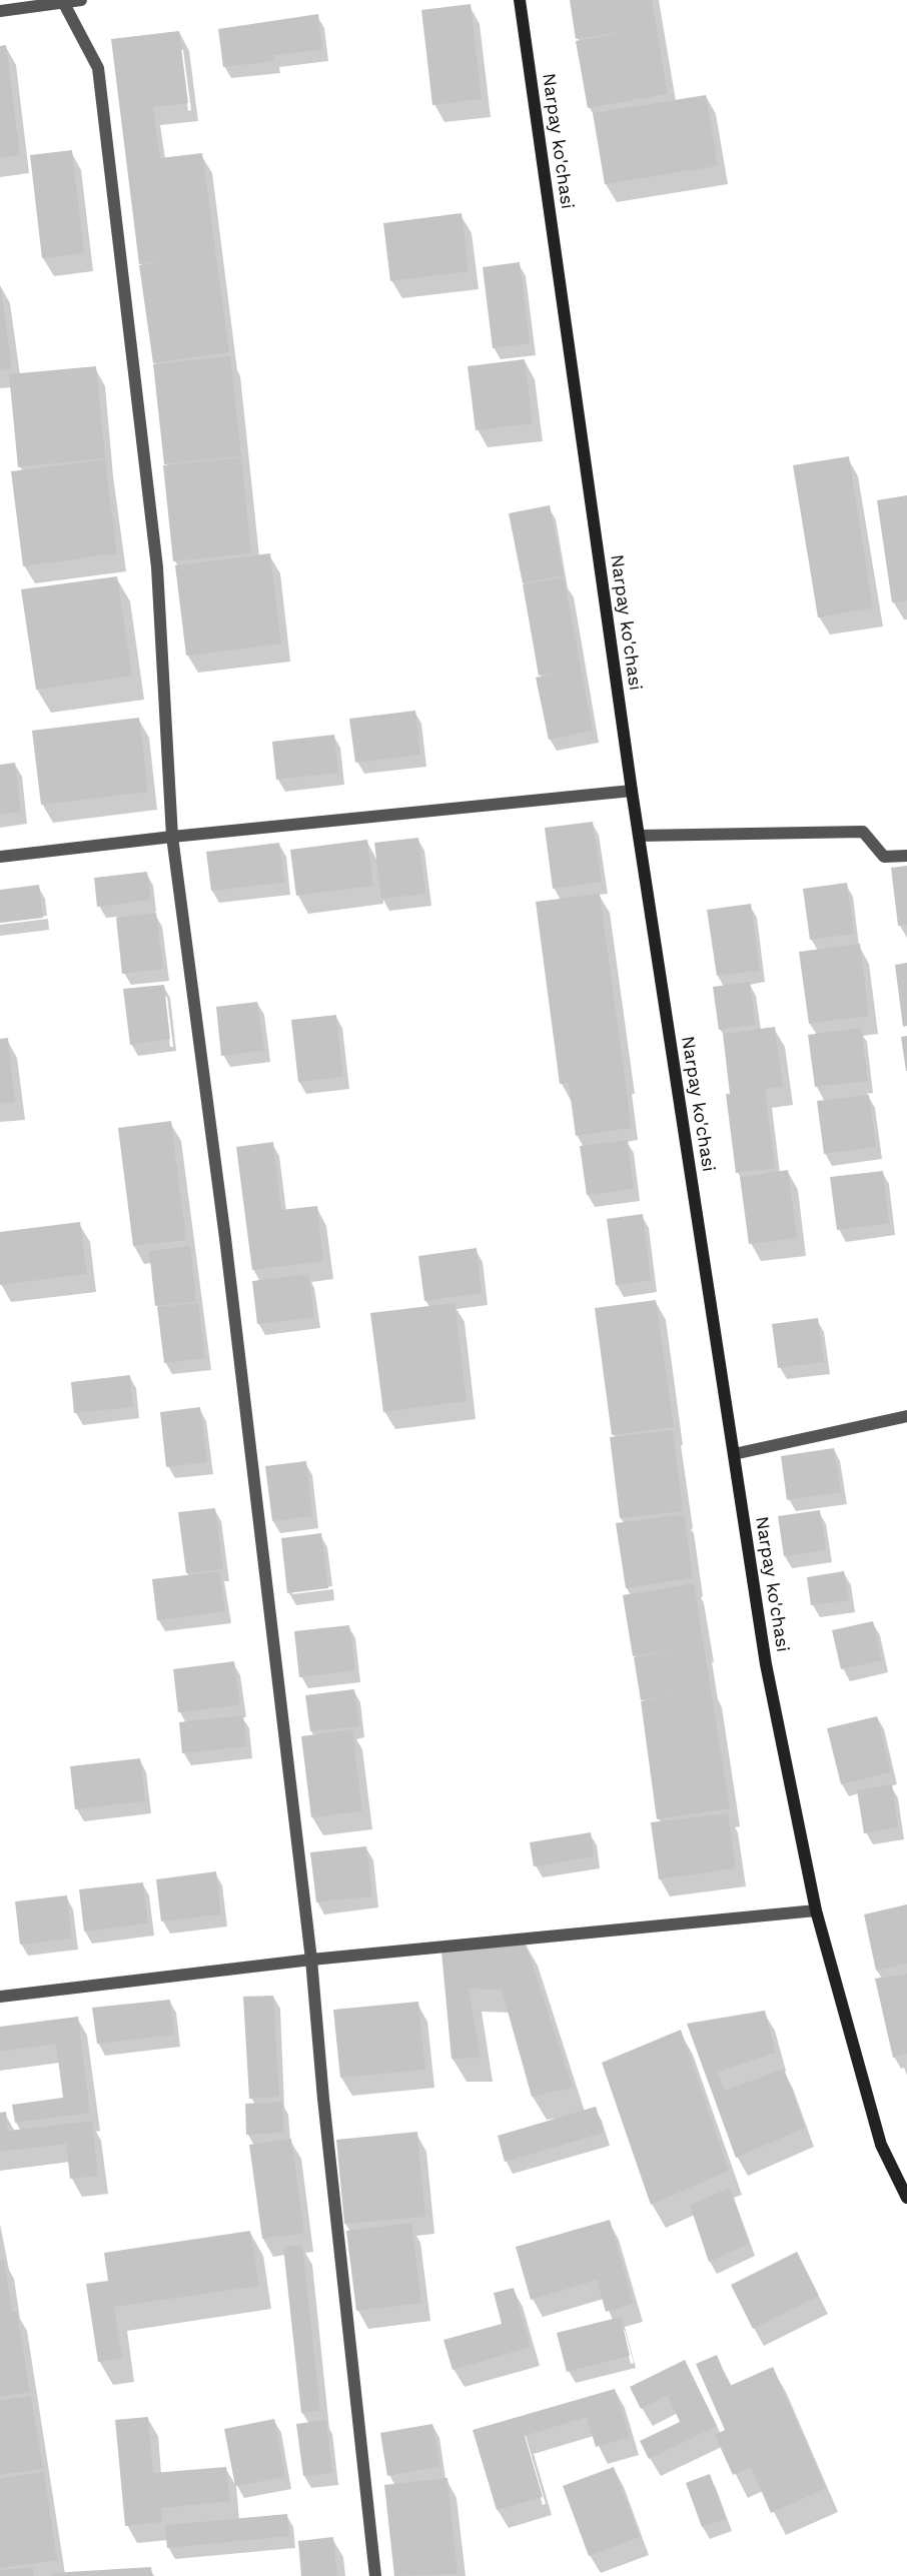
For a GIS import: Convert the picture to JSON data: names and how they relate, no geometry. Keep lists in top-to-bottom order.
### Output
{
  "streets": {
    "main road": ["Narpay ko'chasi"]
  }
}
